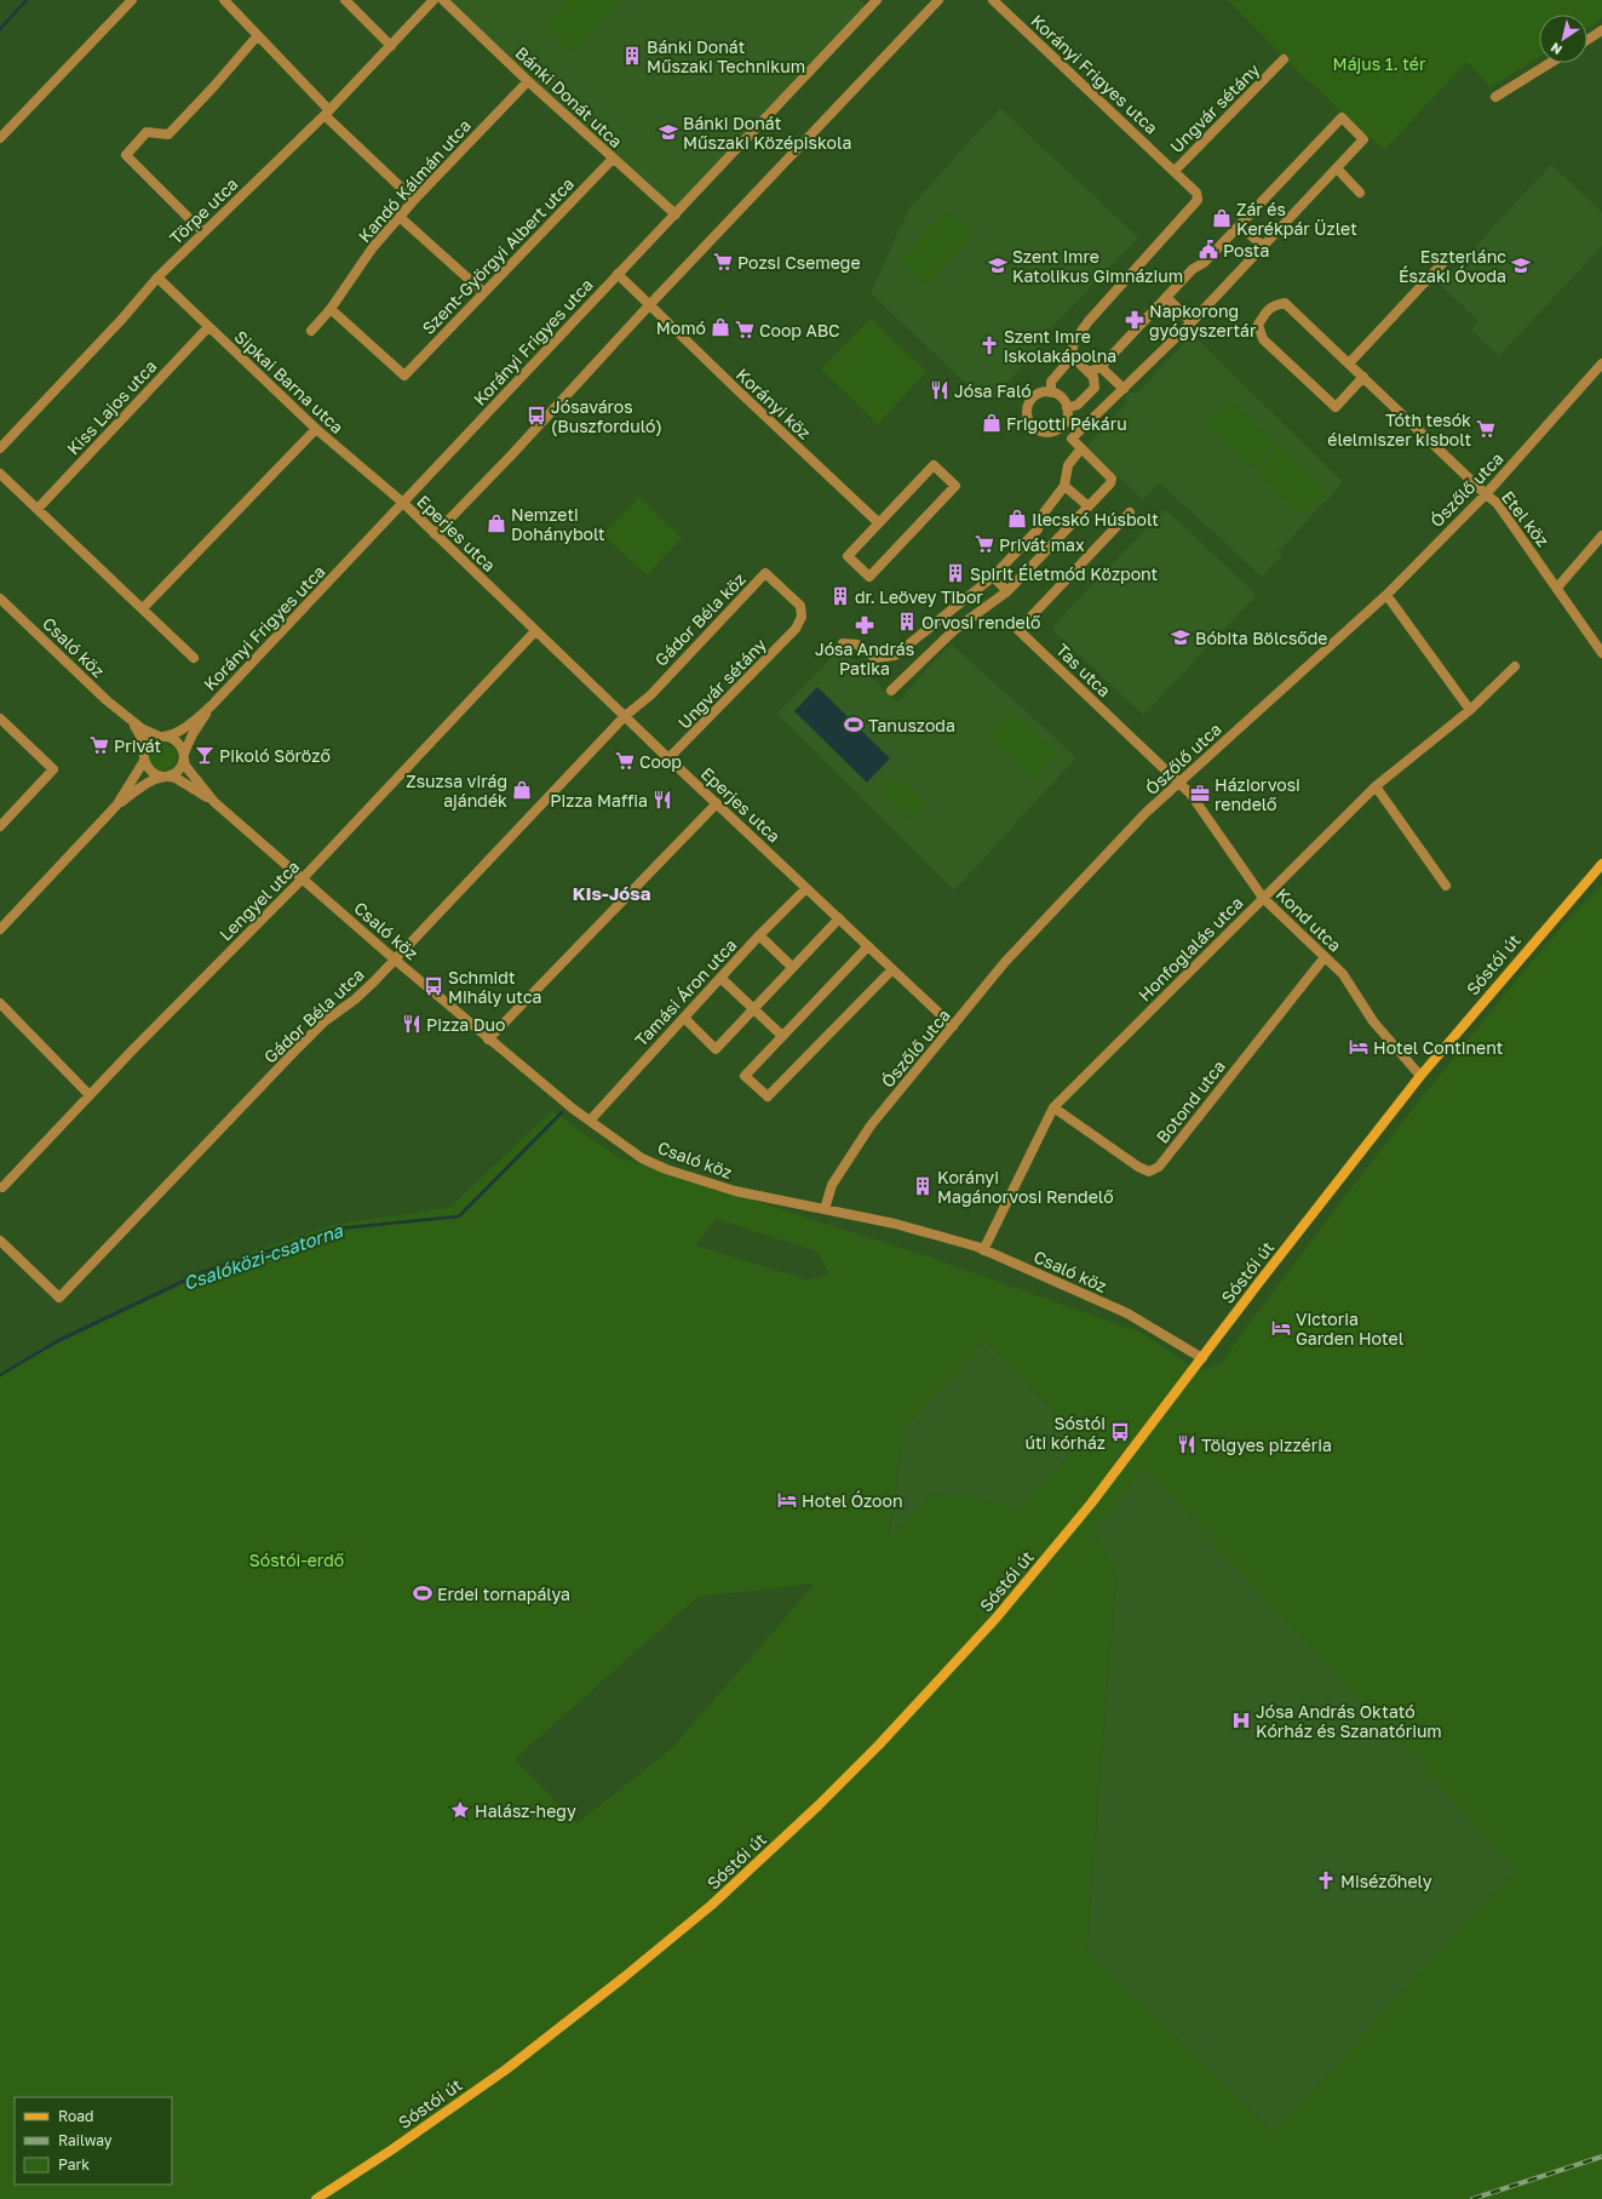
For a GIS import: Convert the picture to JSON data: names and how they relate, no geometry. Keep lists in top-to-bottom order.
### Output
{
  "streets": {
    "main road": ["Sóstói út"],
    "street": [
      "Korányi Frigyes utca",
      "Bánki Donát utca",
      "Ungvár sétány",
      "Kandó Kálmán utca",
      "Törpe utca",
      "Szent-Györgyi Albert utca",
      "Sipkai Barna utca",
      "Korányi köz",
      "Kiss Lajos utca",
      "Ószőlő utca",
      "Etel köz",
      "Eperjes utca",
      "Gádor Béla köz",
      "Csaló köz",
      "Tas utca",
      "Lengyel utca",
      "Kond utca",
      "Honfoglalás utca",
      "Tamási Áron utca",
      "Gádor Béla utca",
      "Botond utca"
    ]
  },
  "crossings": [
    ["Korányi Frigyes utca", "Bánki Donát utca"],
    ["Korányi Frigyes utca", "Ungvár sétány"],
    ["Korányi Frigyes utca", "Sipkai Barna utca"],
    ["Korányi Frigyes utca", "Korányi köz"],
    ["Korányi Frigyes utca", "Eperjes utca"],
    ["Korányi Frigyes utca", "Csaló köz"],
    ["Bánki Donát utca", "Kandó Kálmán utca"],
    ["Bánki Donát utca", "Szent-Györgyi Albert utca"],
    ["Ungvár sétány", "Eperjes utca"],
    ["Ungvár sétány", "Gádor Béla köz"],
    ["Kandó Kálmán utca", "Szent-Györgyi Albert utca"],
    ["Törpe utca", "Sipkai Barna utca"],
    ["Sipkai Barna utca", "Kiss Lajos utca"],
    ["Sipkai Barna utca", "Eperjes utca"],
    ["Ószőlő utca", "Etel köz"],
    ["Ószőlő utca", "Eperjes utca"],
    ["Ószőlő utca", "Csaló köz"],
    ["Ószőlő utca", "Tas utca"],
    ["Ószőlő utca", "Kond utca"],
    ["Eperjes utca", "Gádor Béla köz"],
    ["Eperjes utca", "Lengyel utca"],
    ["Eperjes utca", "Tamási Áron utca"],
    ["Eperjes utca", "Gádor Béla utca"],
    ["Gádor Béla köz", "Gádor Béla utca"],
    ["Csaló köz", "Lengyel utca"],
    ["Csaló köz", "Honfoglalás utca"],
    ["Csaló köz", "Sóstói út"],
    ["Csaló köz", "Tamási Áron utca"],
    ["Csaló köz", "Gádor Béla utca"],
    ["Tas utca", "Kond utca"],
    ["Kond utca", "Honfoglalás utca"],
    ["Kond utca", "Sóstói út"],
    ["Kond utca", "Botond utca"],
    ["Honfoglalás utca", "Botond utca"]
  ],
  "districts": ["KIs-Jósa"],
  "water": ["Csalóközi-csatorna"],
  "parks": ["Május 1. tér", "Sóstói-erdő"],
  "places": {
    "building": [
      "Bánki Donát Műszaki Technikum",
      "Spirit Életmód Központ",
      "dr. Leövey Tibor",
      "Orvosi rendelő",
      "Korányi Magánorvosi Rendelő"
    ],
    "school or university": [
      "Bánki Donát Műszaki Középiskola",
      "Szent Imre Katolikus Gimnázium",
      "Eszterlánc Északi Óvoda",
      "Bóbita Bölcsőde"
    ],
    "shop": [
      "Zár és Kerékpár Üzlet",
      "Momó",
      "Frigotti Pékáru",
      "Ilecskó Húsbolt",
      "Nemzeti Dohánybolt",
      "Zsuzsa virág ajándék"
    ],
    "public building": ["Posta"],
    "supermarket": [
      "Pozsi Csemege",
      "Coop ABC",
      "Tóth tesók élelmiszer kisbolt",
      "Privát max",
      "Privát",
      "Coop"
    ],
    "pharmacy": ["Napkorong gyógyszertár", "Jósa András Patika"],
    "church": ["Szent Imre iskolakápolna", "Misézőhely"],
    "restaurant": [
      "Jósa Faló",
      "Pizza Maffia",
      "Pizza Duo",
      "Tölgyes pizzéria"
    ],
    "bus stop": ["Jósaváros (Buszforduló)", "Schmidt Mihály utca", "Sóstói úti kórház"],
    "sports": ["Tanuszoda", "Erdei tornapálya"],
    "bar": ["Pikoló Söröző"],
    "office": ["Háziorvosi rendelő"],
    "hotel": ["Hotel Continent", "Victoria Garden Hotel", "Hotel Ózoon"],
    "hospital": ["Jósa András Oktató Kórház és Szanatórium"],
    "place": ["Halász-hegy"]
  },
  "legend": ["Road", "Railway", "Park"],
  "north": "bottom left"
}
